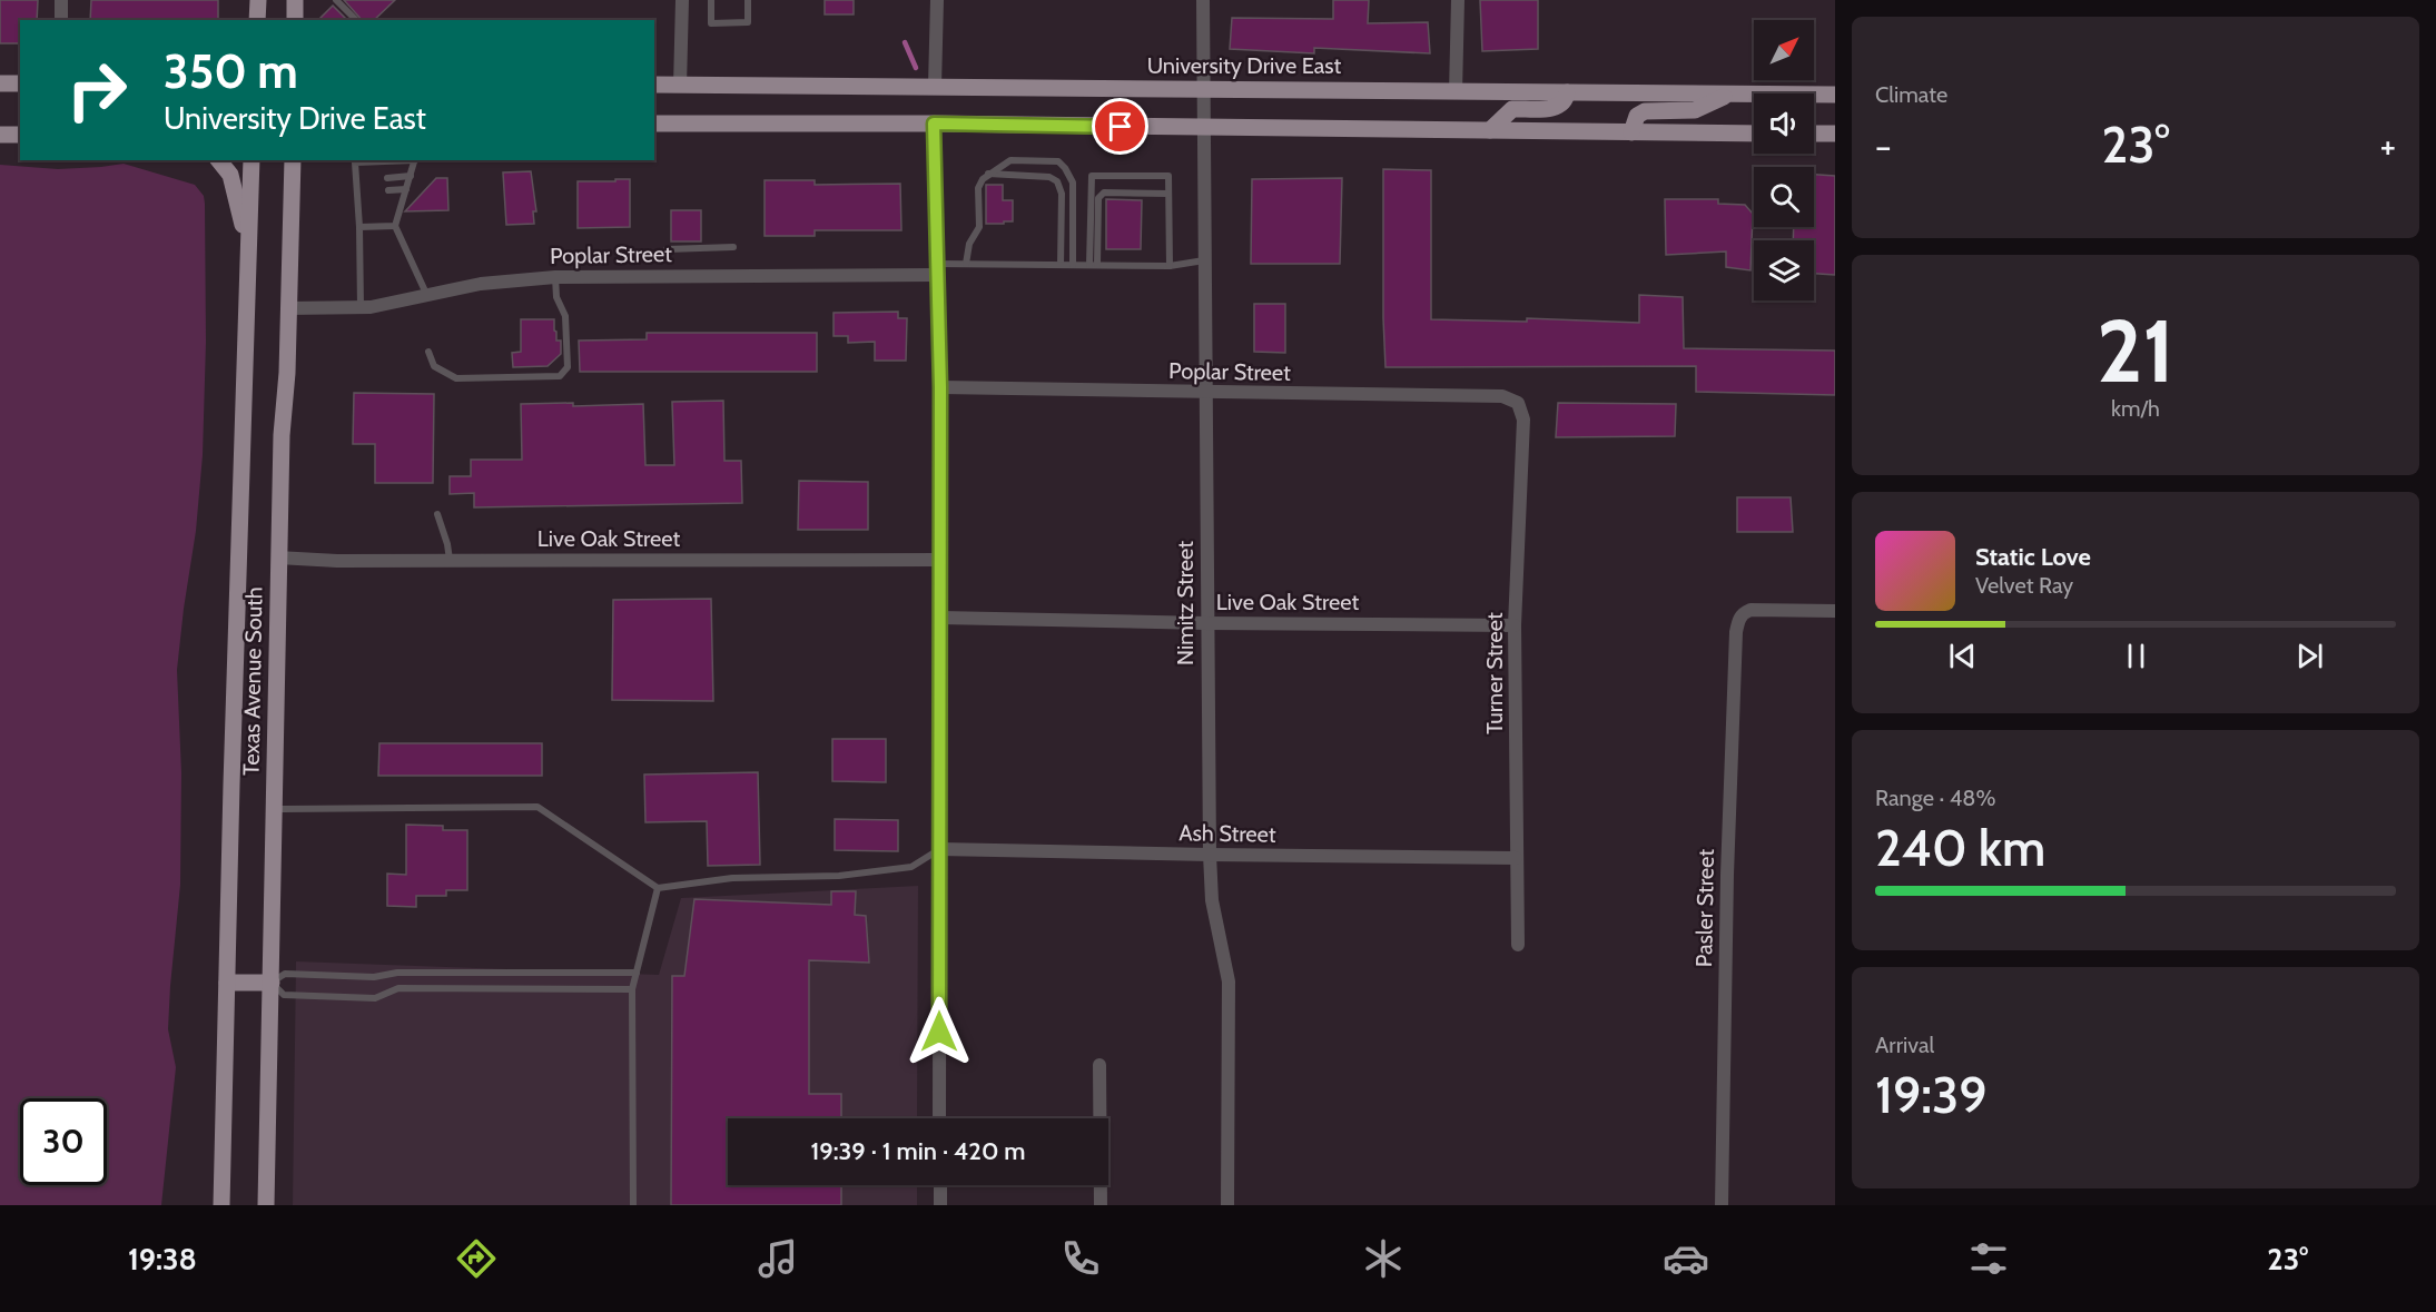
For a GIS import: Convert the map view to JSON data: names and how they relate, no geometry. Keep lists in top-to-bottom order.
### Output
{
  "streets": {
    "main road": ["University Drive East", "Texas Avenue South"],
    "street": [
      "Poplar Street",
      "Live Oak Street",
      "Nimitz Street",
      "Turner Street",
      "Ash Street",
      "Pasler Street"
    ]
  },
  "crossings": [
    ["University Drive East", "Nimitz Street"],
    ["Poplar Street", "Nimitz Street"],
    ["Poplar Street", "Turner Street"],
    ["Poplar Street", "Texas Avenue South"],
    ["Live Oak Street", "Nimitz Street"],
    ["Live Oak Street", "Turner Street"],
    ["Live Oak Street", "Texas Avenue South"],
    ["Nimitz Street", "Ash Street"],
    ["Turner Street", "Ash Street"]
  ],
  "north": "top right",
  "page": {
    "tile": [
      "Climate",
      ["21", "km/h"],
      ["Range · 48%", "240 km"],
      ["Arrival", "19:39"]
    ],
    "turn": ["350 m", "University Drive East"],
    "heat": ["−", "23°", "+"],
    "song": ["Static Love", "Velvet Ray"],
    "limit": "30",
    "trip": "19:39 · 1 min · 420 m",
    "tabs": ["19:38", "23°"]
  }
}
